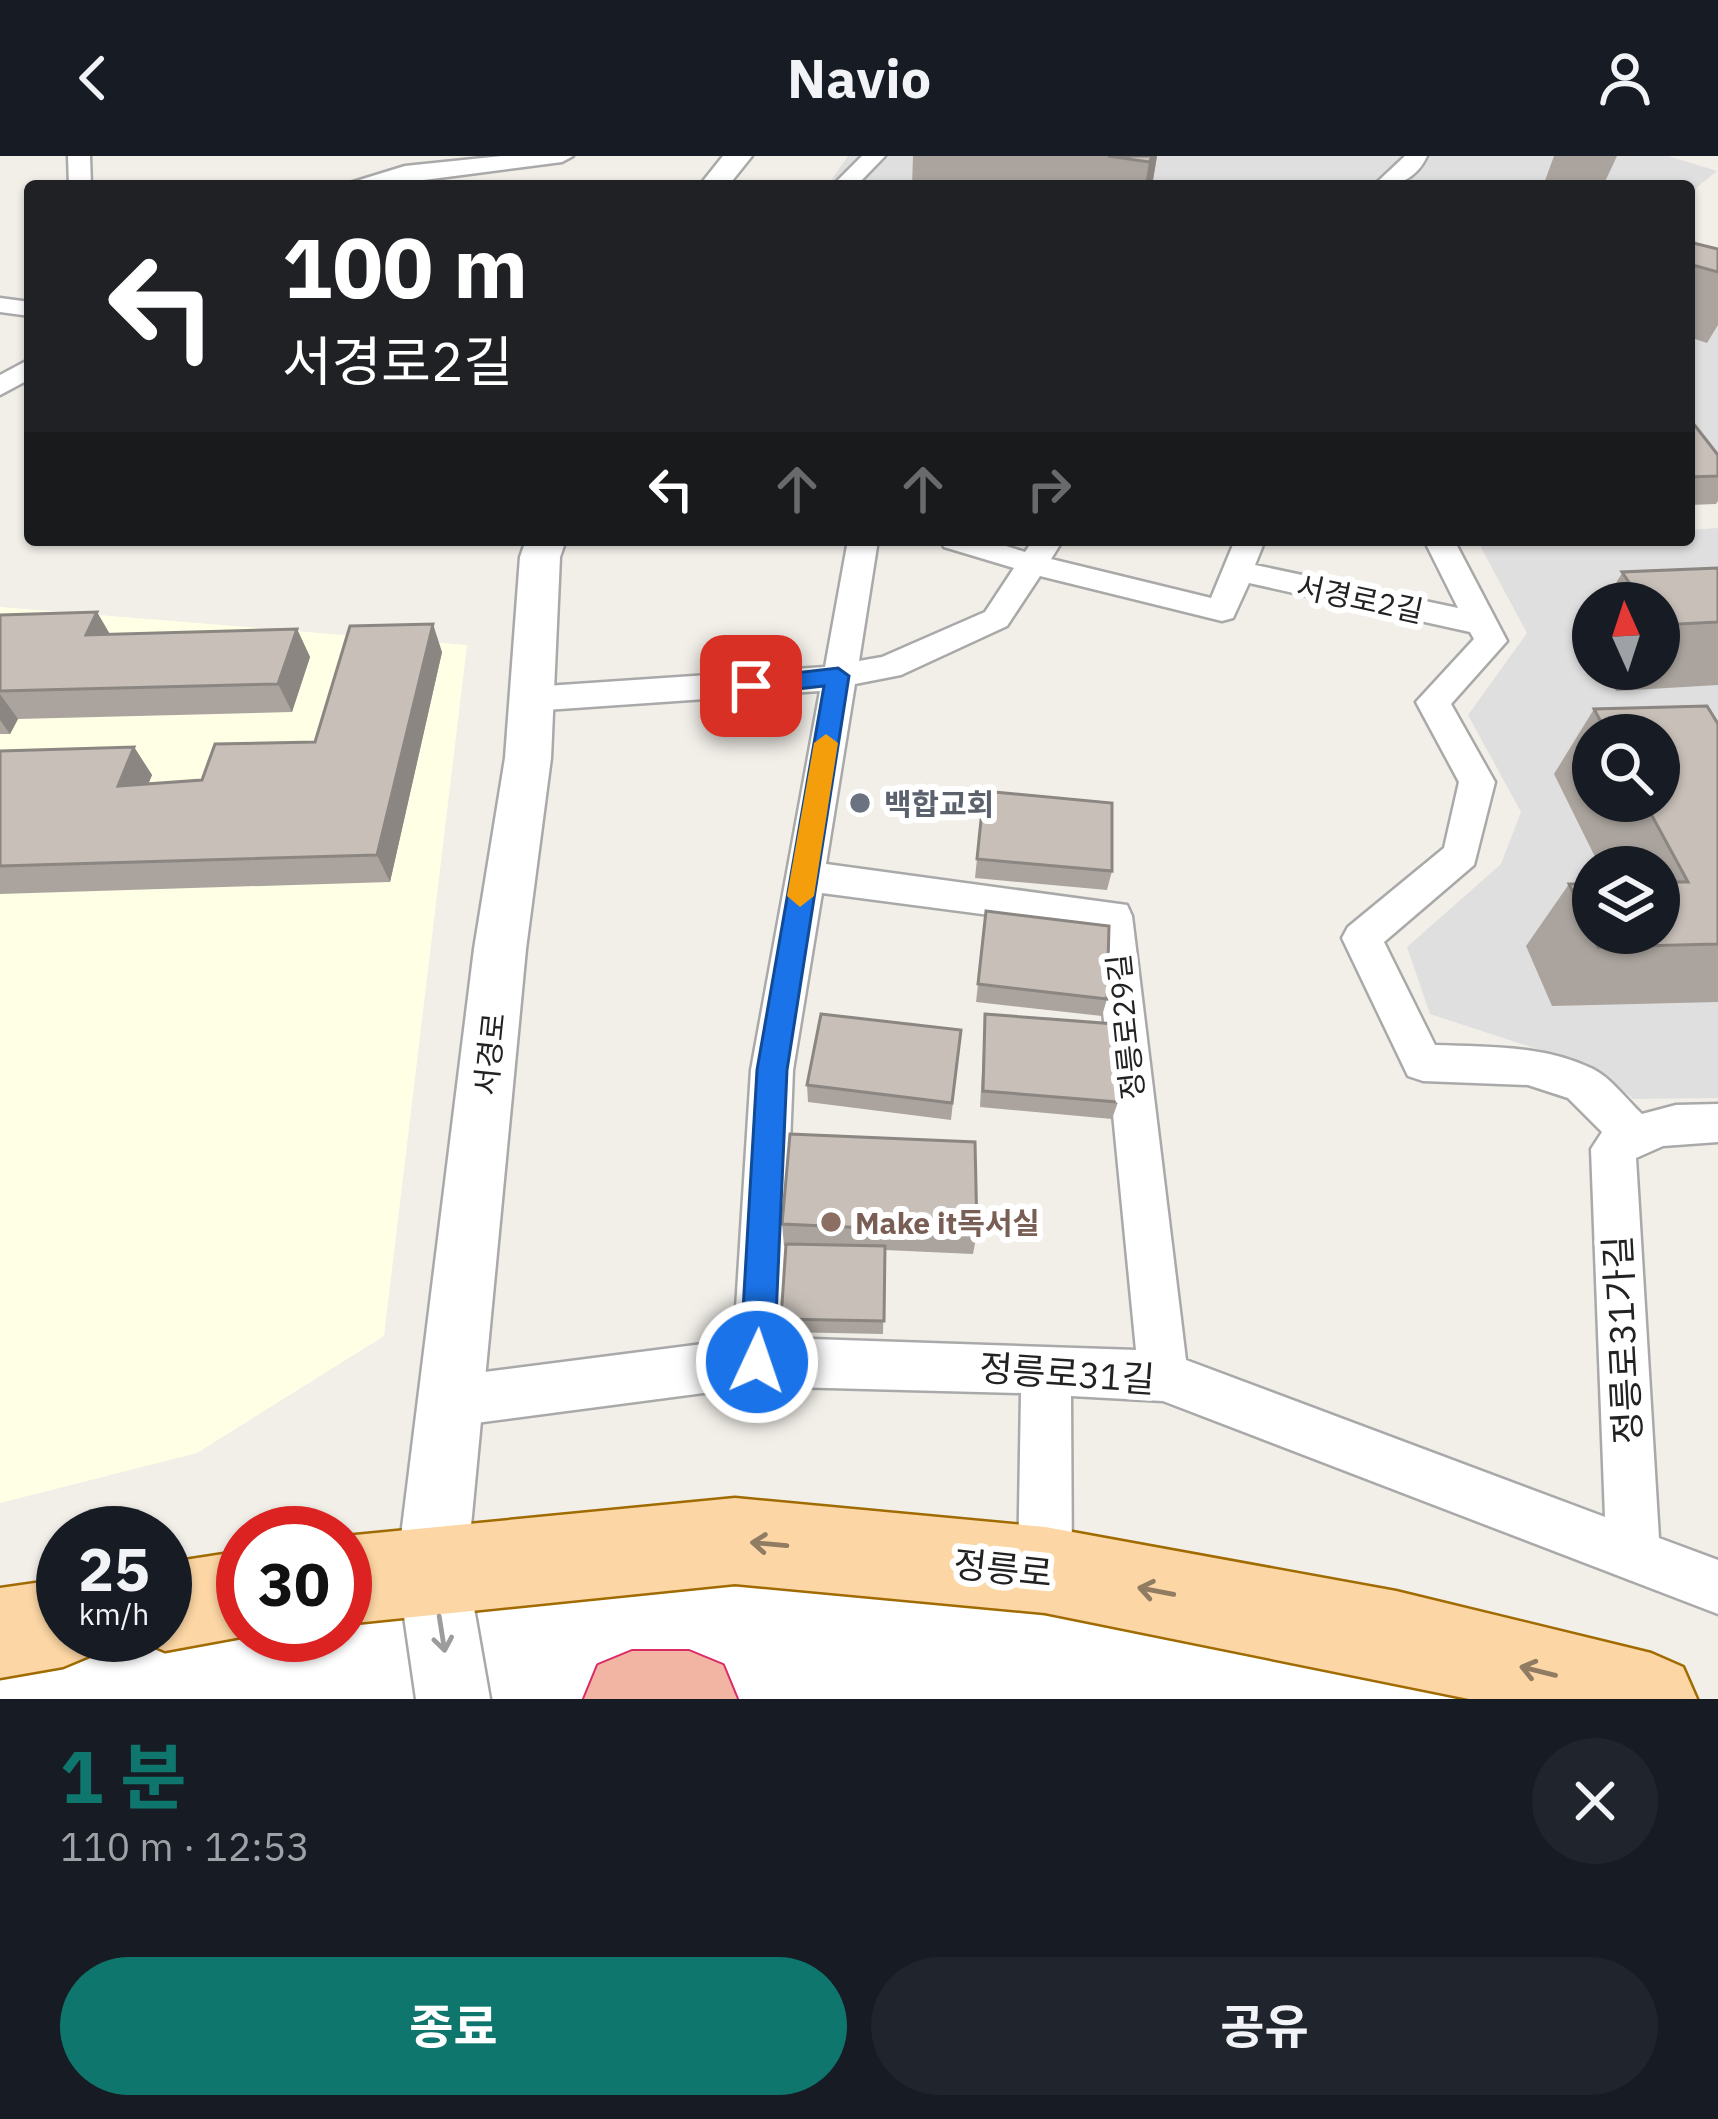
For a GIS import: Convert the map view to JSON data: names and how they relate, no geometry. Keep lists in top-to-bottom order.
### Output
{
  "streets": {
    "main road": ["정릉로"],
    "street": [
      "서경로2길",
      "정릉로29길",
      "서경로",
      "정릉로31가길",
      "정릉로31길"
    ]
  },
  "crossings": [
    ["정릉로29길", "정릉로31길"],
    ["서경로", "정릉로31길"],
    ["서경로", "정릉로"],
    ["정릉로31가길", "정릉로31길"]
  ],
  "one_way": ["정릉로"],
  "places": ["백합교회", "Make it독서실"],
  "north": "top",
  "page": {
    "header": "Navio",
    "turn": ["100 m", "서경로2길"],
    "speed": "25 km/h",
    "limit": "30",
    "heading": ["1 분", "110 m · 12:53"],
    "buttons": ["종료", "공유"]
  }
}
